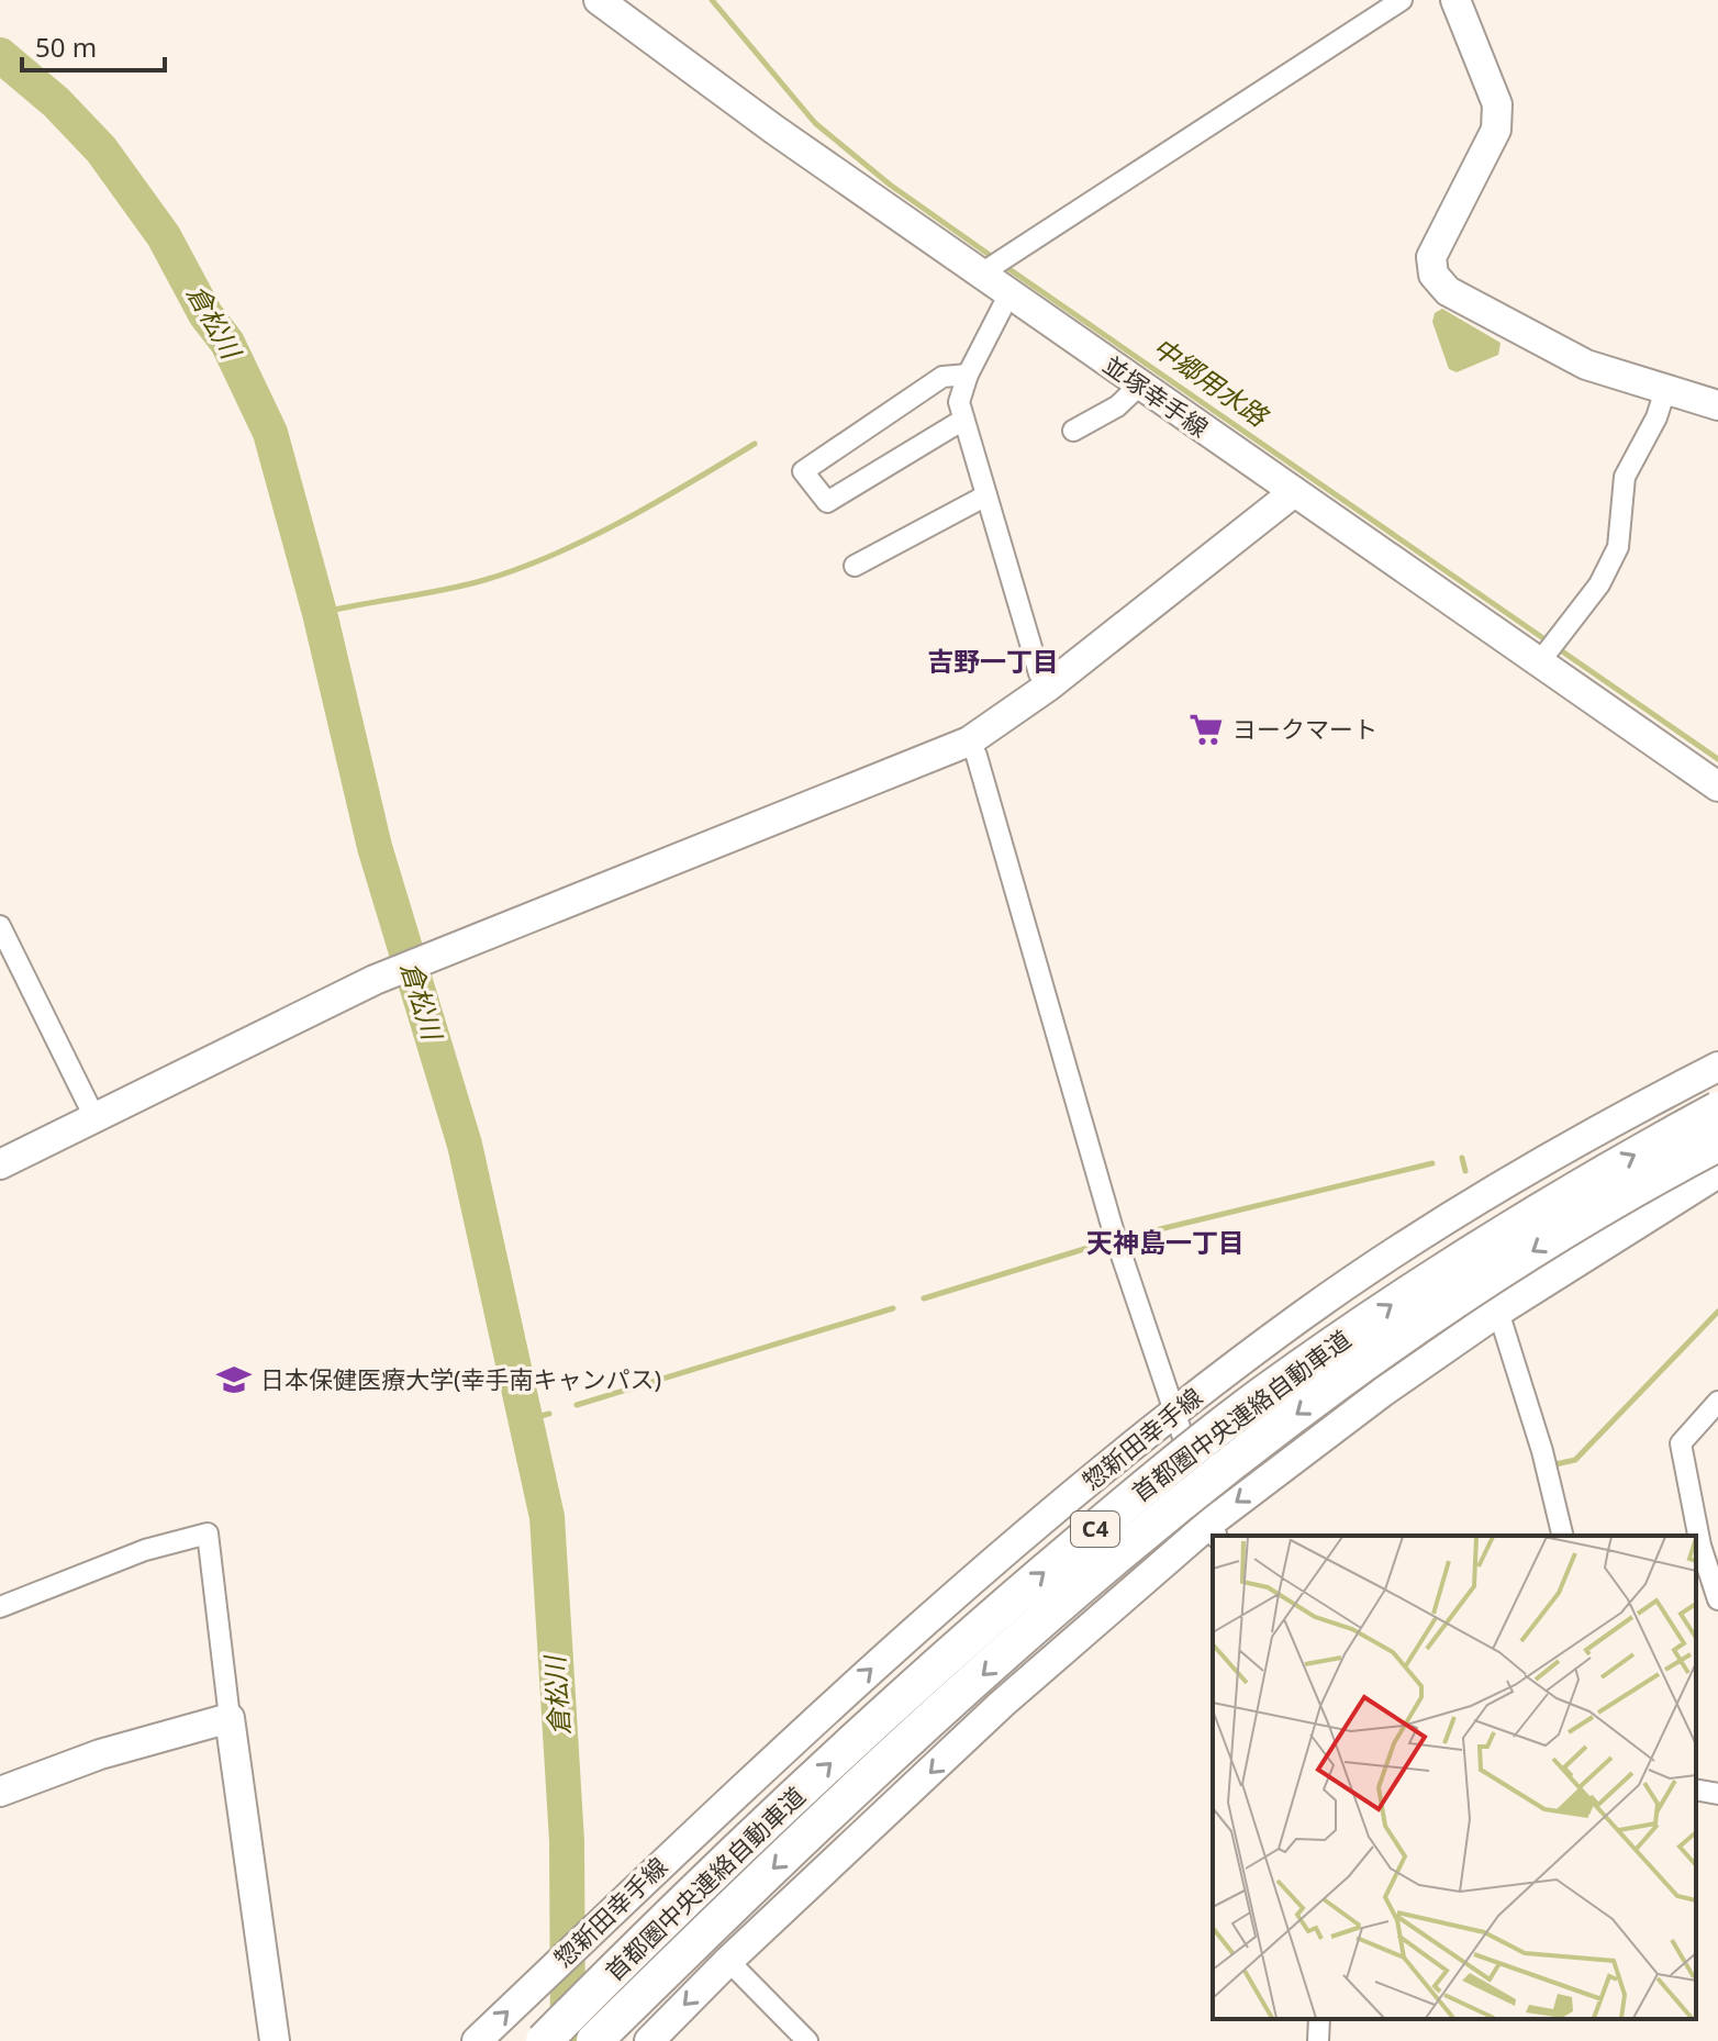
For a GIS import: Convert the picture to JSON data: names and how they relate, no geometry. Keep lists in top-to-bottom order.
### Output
{
  "streets": {
    "highway": ["首都圏中央連絡自動車道", "C4"],
    "main road": ["並塚幸手線", "惣新田幸手線"]
  },
  "districts": ["吉野一丁目", "天神島一丁目"],
  "water": ["倉松川", "中郷用水路"],
  "places": {
    "supermarket": ["ヨークマート"],
    "school or university": ["日本保健医療大学(幸手南キャンパス)"]
  },
  "scale_bar": "50 m"
}
